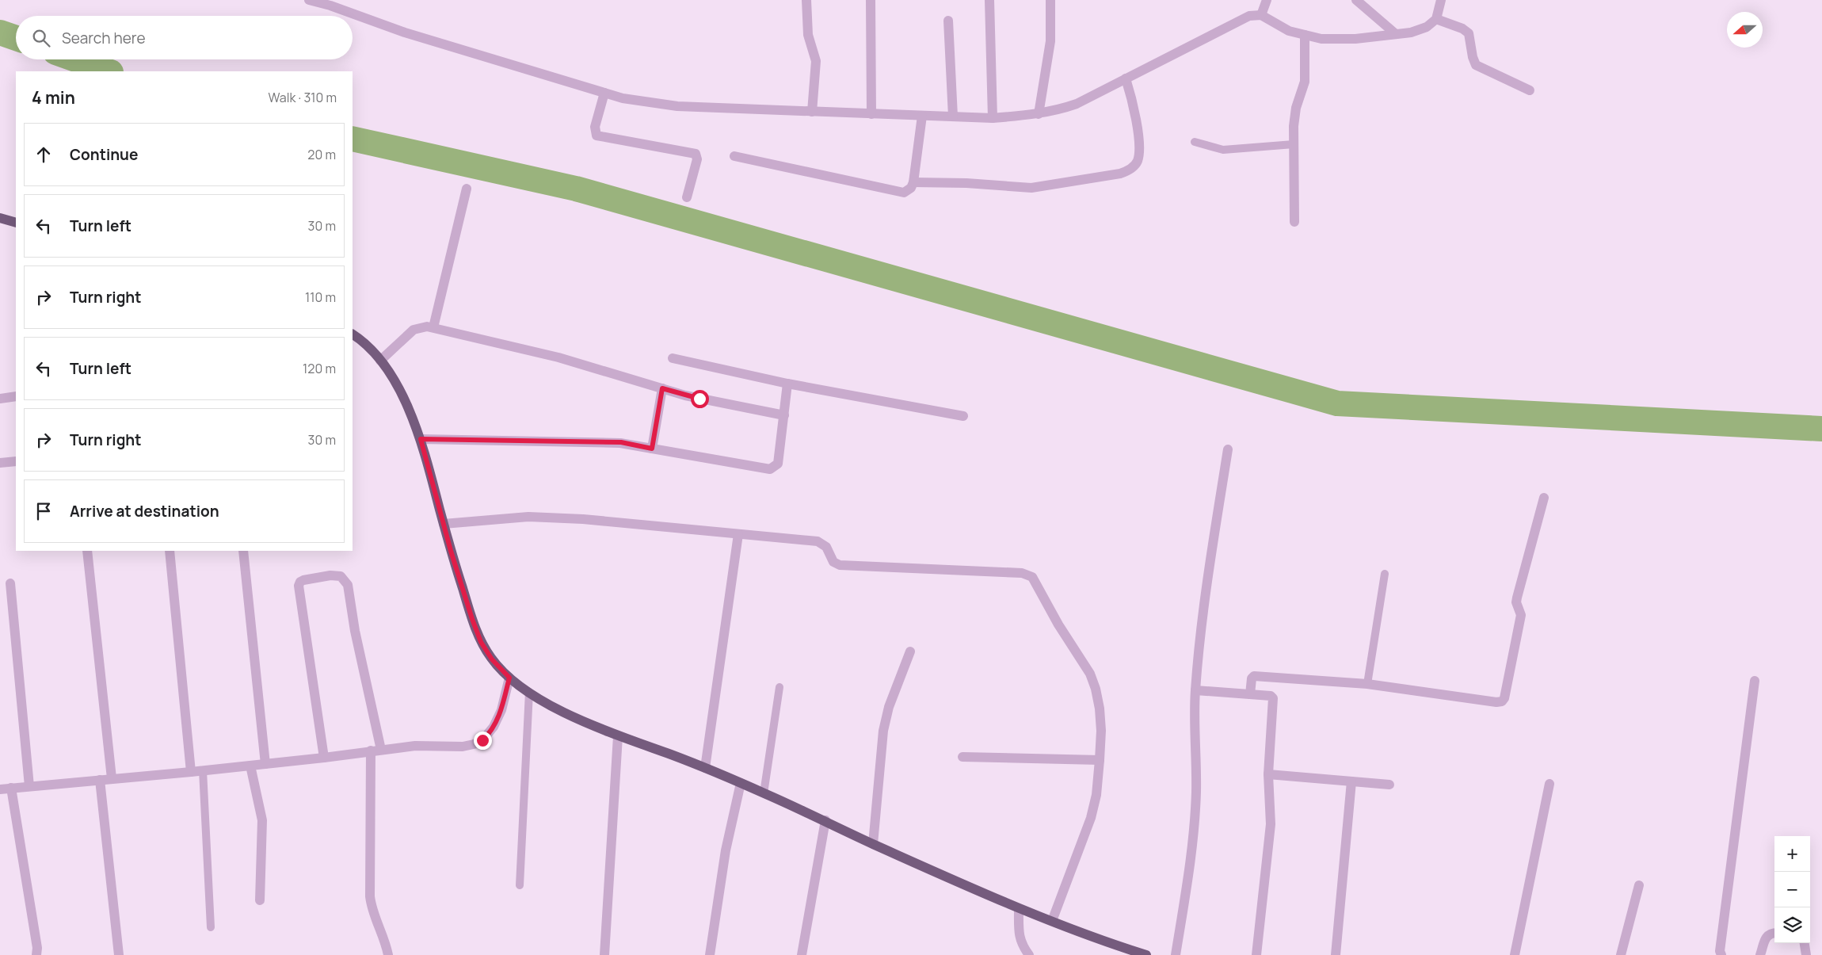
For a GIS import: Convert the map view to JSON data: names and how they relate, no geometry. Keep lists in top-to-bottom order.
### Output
{
  "north": "left",
  "page": {
    "search": "Search here",
    "heading": ["4 min", "Walk · 310 m"],
    "list": [
      ["Continue", "20 m"],
      ["Turn left", "30 m"],
      ["Turn right", "110 m"],
      ["Turn left", "120 m"],
      ["Turn right", "30 m"],
      "Arrive at destination"
    ],
    "map_buttons": ["+", "−"]
  }
}
